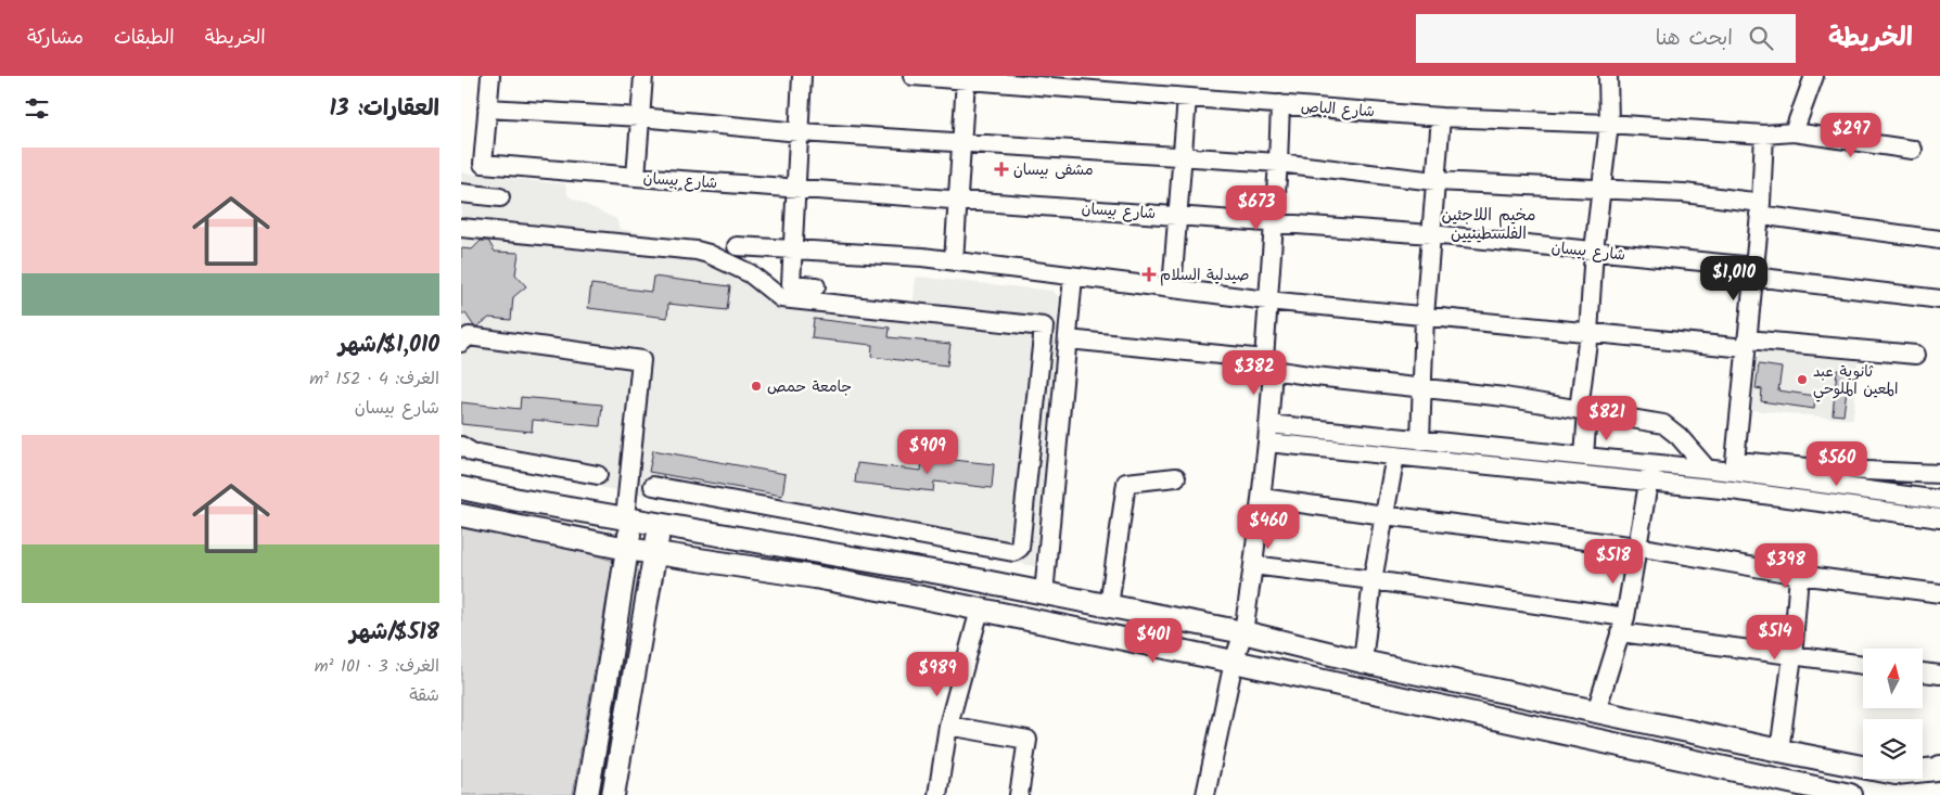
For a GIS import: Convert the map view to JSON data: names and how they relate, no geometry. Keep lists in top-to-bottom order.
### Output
{
  "streets": {
    "street": ["شارع الباص", "شارع بيسان"]
  },
  "districts": ["مخيم اللاجئين الفلسطينيين"],
  "places": {
    "health": ["مشفى بيسان", "صيدلية السلام"],
    "other": ["ثانوية عبد المعين الملوحي", "جامعة حمص"]
  },
  "north": "top",
  "page": {
    "header": "الخريطة",
    "search": "ابحث هنا",
    "nav": ["الخريطة", "الطبقات", "مشاركة"],
    "heading": "العقارات: 13",
    "price": [
      "$297",
      "$673",
      "$1,010",
      "$382",
      "$821",
      "$909",
      "$560",
      "$460",
      "$518",
      "$398",
      "$514",
      "$401",
      "$989"
    ],
    "list": [
      {
        "name": "$1,010/شهر",
        "note": "الغرف: 4 · 152 m² · شارع بيسان"
      },
      {
        "name": "$518/شهر",
        "note": "الغرف: 3 · 101 m² · شقة"
      }
    ]
  }
}
